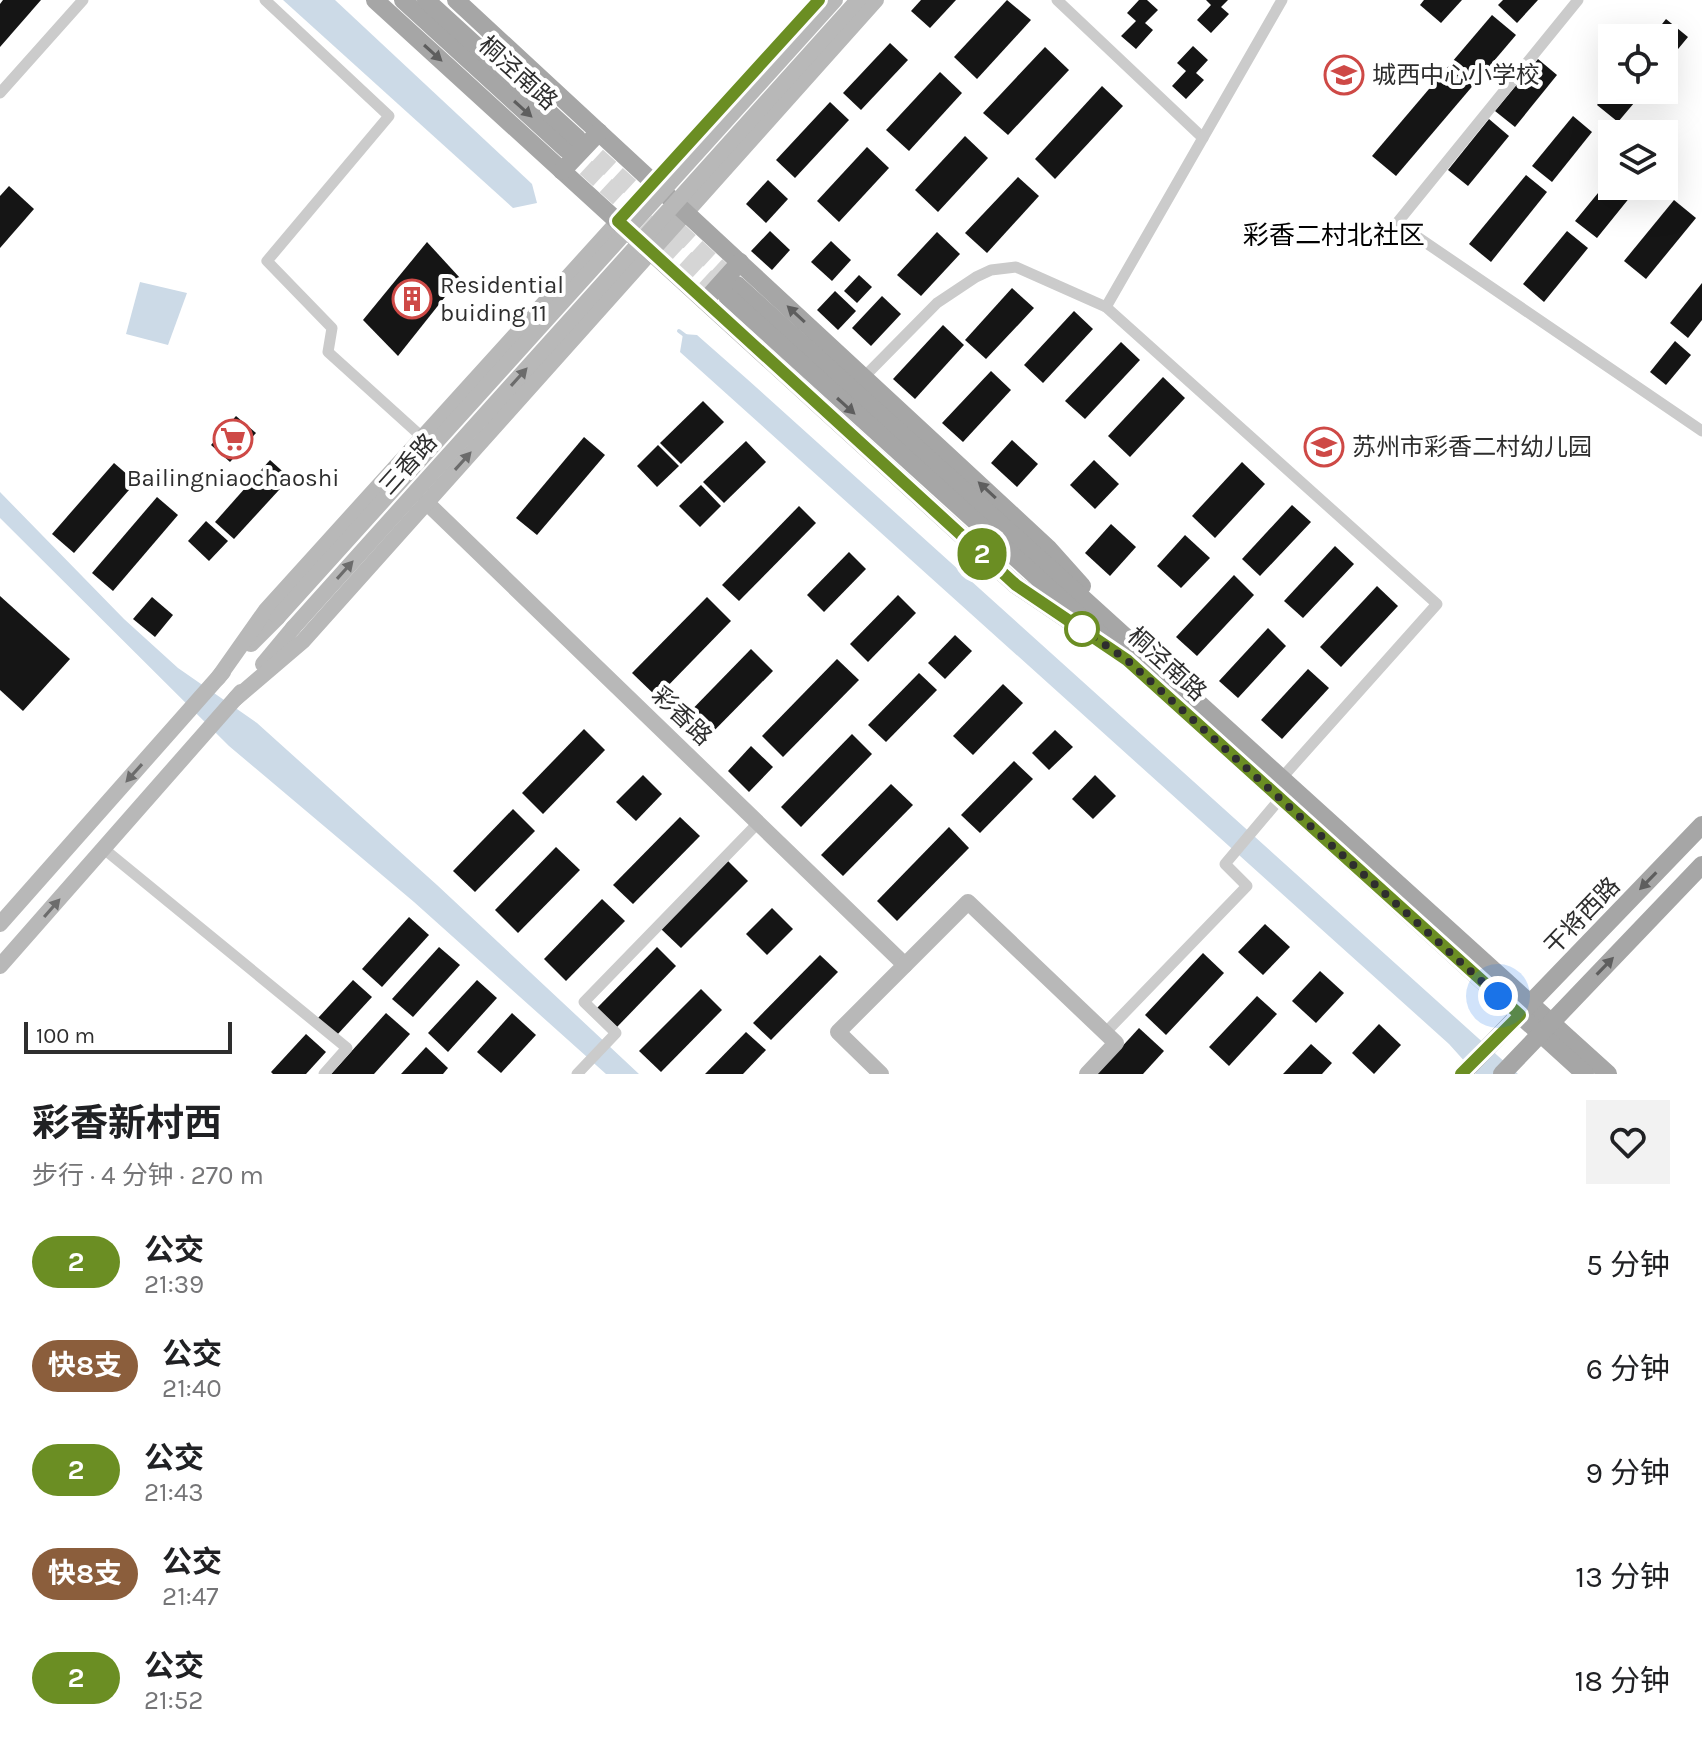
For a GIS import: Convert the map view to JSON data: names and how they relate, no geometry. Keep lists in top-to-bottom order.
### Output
{
  "streets": {
    "main road": [
      "桐泾南路",
      "三香路",
      "彩香路",
      "干将西路"
    ]
  },
  "crossings": [
    ["桐泾南路", "干将西路"]
  ],
  "districts": ["彩香二村北社区"],
  "places": {
    "school or university": ["城西中心小学校", "苏州市彩香二村幼儿园"],
    "building": ["Residential buiding 11"],
    "supermarket": ["Bailingniaochaoshi"]
  },
  "lines": ["bus line 2"],
  "scale_bar": "100 m",
  "page": {
    "on_map": "2",
    "scale": "100 m",
    "heading": ["彩香新村西", "步行 · 4 分钟 · 270 m"],
    "list": [
      {
        "mark": "2",
        "name": "公交",
        "note": "21:39",
        "value": "5 分钟"
      },
      {
        "mark": "快8支",
        "name": "公交",
        "note": "21:40",
        "value": "6 分钟"
      },
      {
        "mark": "2",
        "name": "公交",
        "note": "21:43",
        "value": "9 分钟"
      },
      {
        "mark": "快8支",
        "name": "公交",
        "note": "21:47",
        "value": "13 分钟"
      },
      {
        "mark": "2",
        "name": "公交",
        "note": "21:52",
        "value": "18 分钟"
      }
    ]
  }
}
